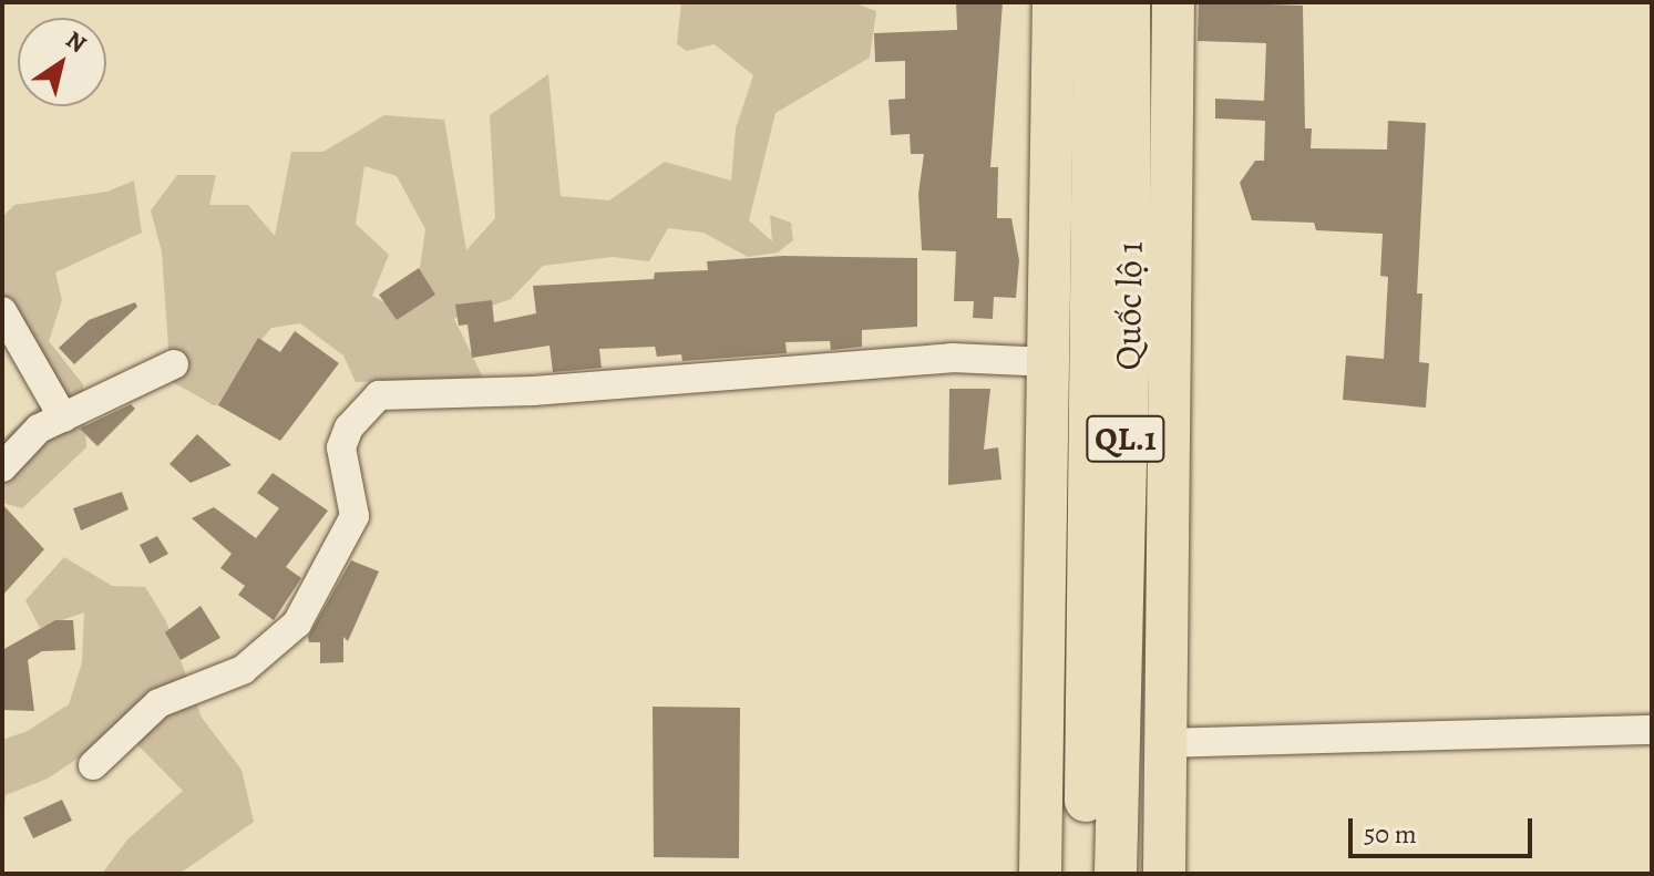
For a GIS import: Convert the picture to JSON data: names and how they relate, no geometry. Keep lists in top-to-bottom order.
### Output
{
  "streets": {
    "highway": ["Quốc lộ 1", "QL.1"]
  },
  "scale_bar": "50 m",
  "north": "top right"
}
